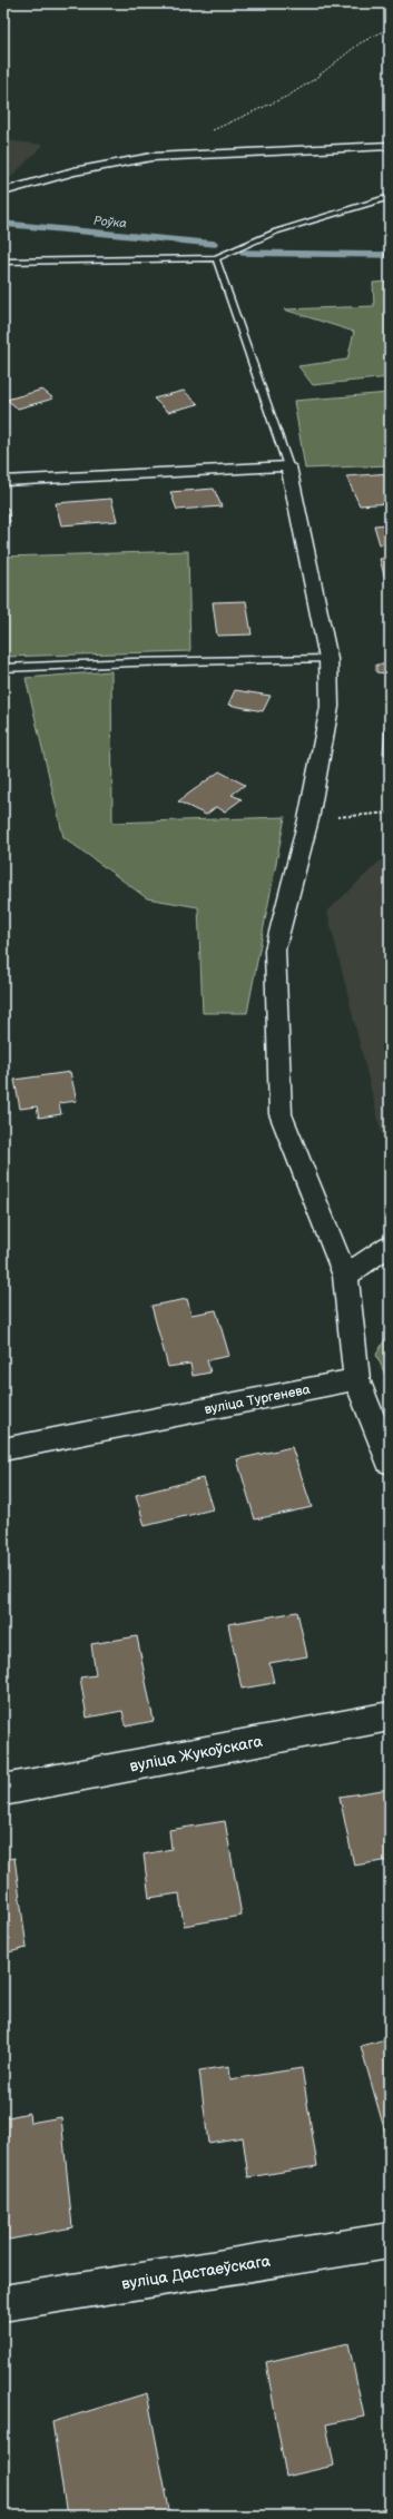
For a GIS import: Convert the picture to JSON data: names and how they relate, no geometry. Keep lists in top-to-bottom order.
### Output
{
  "streets": {
    "street": ["вуліца Тургенева", "вуліца Жукоўскага", "вуліца Дастаеўскага"]
  },
  "water": ["Роўка"]
}
